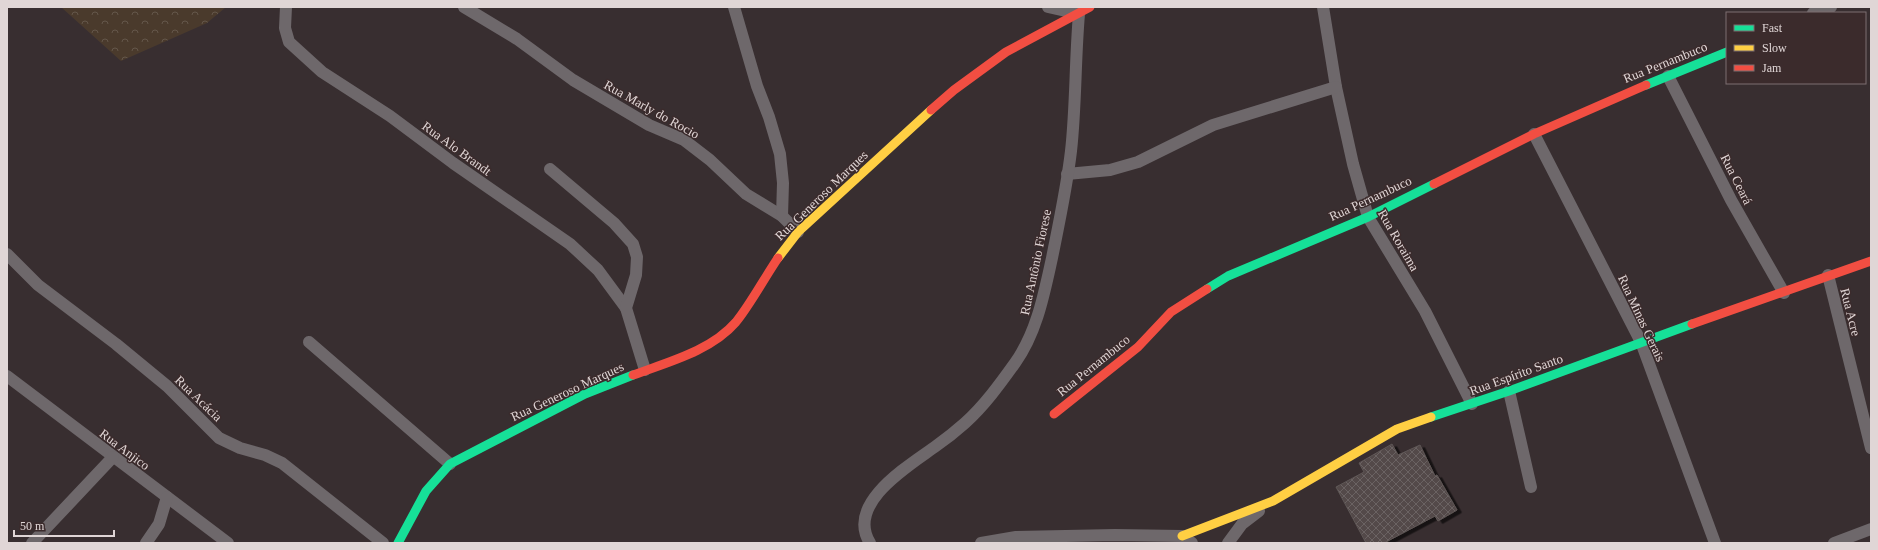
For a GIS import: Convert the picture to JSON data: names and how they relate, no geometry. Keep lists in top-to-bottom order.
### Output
{
  "streets": {
    "street": [
      "Rua Pernambuco",
      "Rua Marly do Rocio",
      "Rua Alo Brandt",
      "Rua Ceará",
      "Rua Generoso Marques",
      "Rua Roraima",
      "Rua Antônio Fiorese",
      "Rua Acre",
      "Rua Minas Gerais",
      "Rua Espírito Santo",
      "Rua Acácia",
      "Rua Anjico"
    ]
  },
  "crossings": [
    ["Rua Pernambuco", "Rua Ceará"],
    ["Rua Pernambuco", "Rua Roraima"],
    ["Rua Pernambuco", "Rua Minas Gerais"],
    ["Rua Marly do Rocio", "Rua Generoso Marques"],
    ["Rua Alo Brandt", "Rua Generoso Marques"],
    ["Rua Ceará", "Rua Espírito Santo"],
    ["Rua Generoso Marques", "Rua Antônio Fiorese"],
    ["Rua Roraima", "Rua Espírito Santo"],
    ["Rua Acre", "Rua Espírito Santo"],
    ["Rua Minas Gerais", "Rua Espírito Santo"]
  ],
  "legend": ["Fast", "Slow", "Jam"],
  "scale_bar": "50 m"
}
